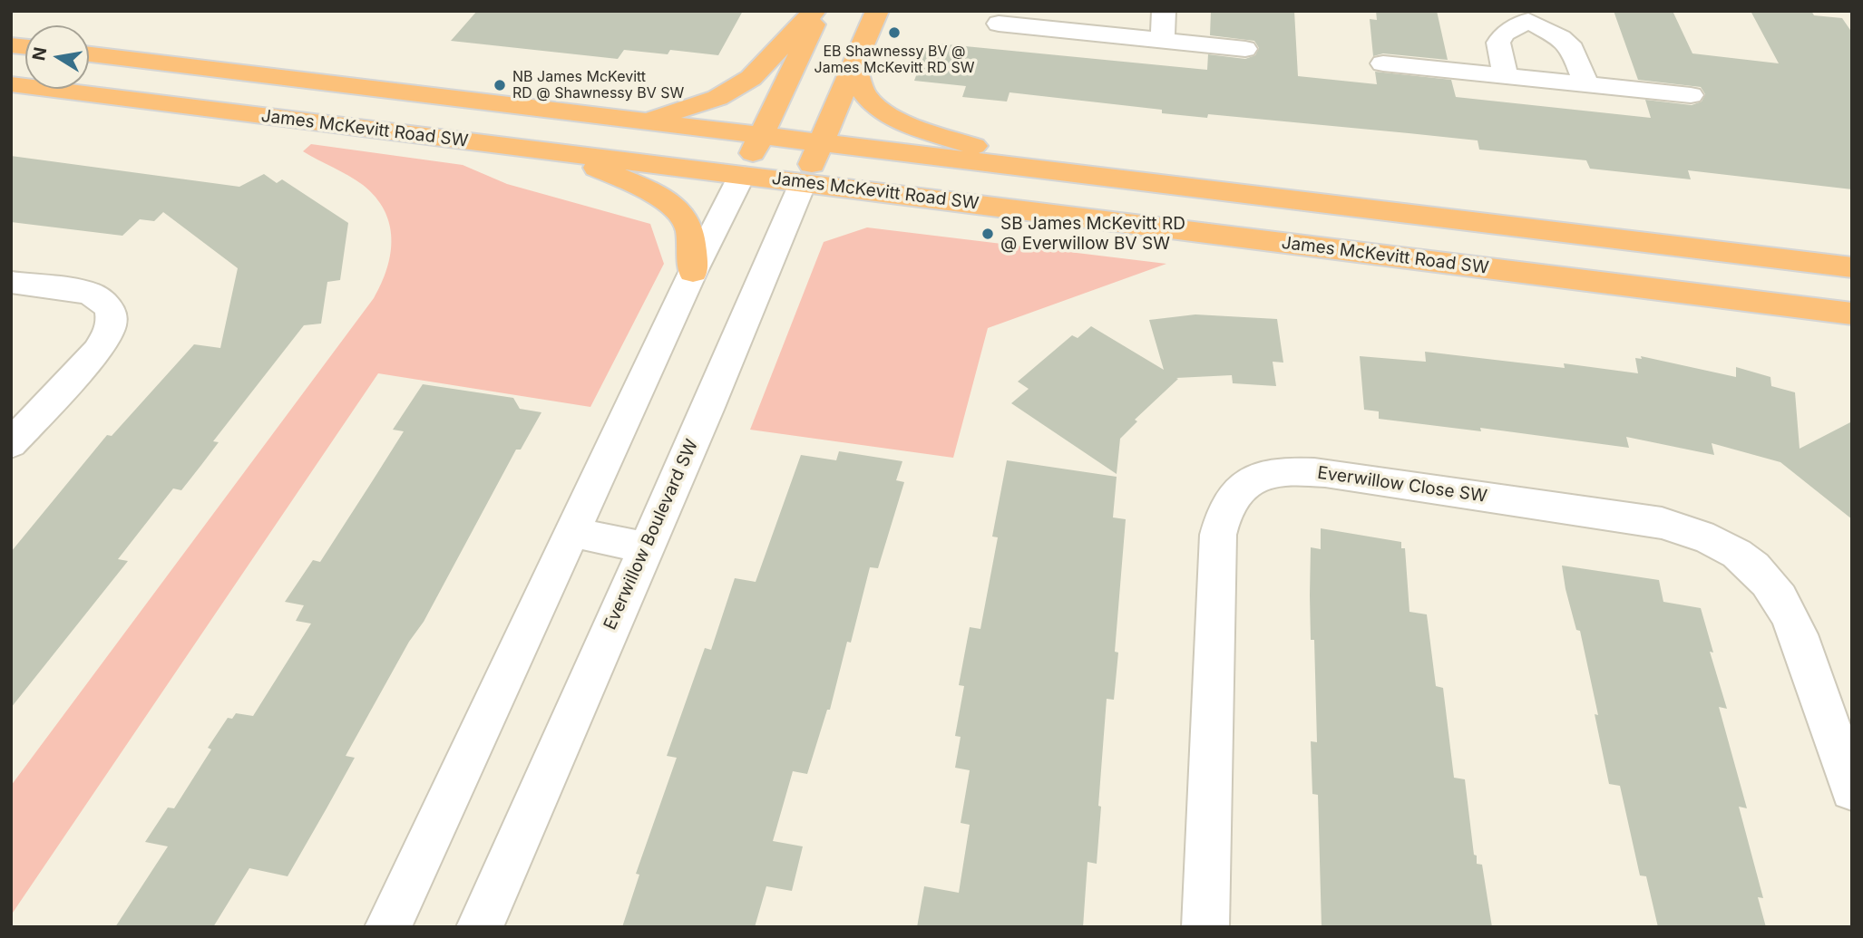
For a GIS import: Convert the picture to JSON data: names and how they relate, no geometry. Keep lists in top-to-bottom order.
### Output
{
  "streets": {
    "main road": ["James McKevitt Road SW", "Everwillow Boulevard SW"],
    "street": ["Everwillow Close SW"]
  },
  "crossings": [
    ["James McKevitt Road SW", "Everwillow Boulevard SW"]
  ],
  "places": ["EB Shawnessy BV @ James McKevitt RD SW", "NB James McKevitt RD @ Shawnessy BV SW", "SB James McKevitt RD @ Everwillow BV SW"],
  "north": "left"
}
